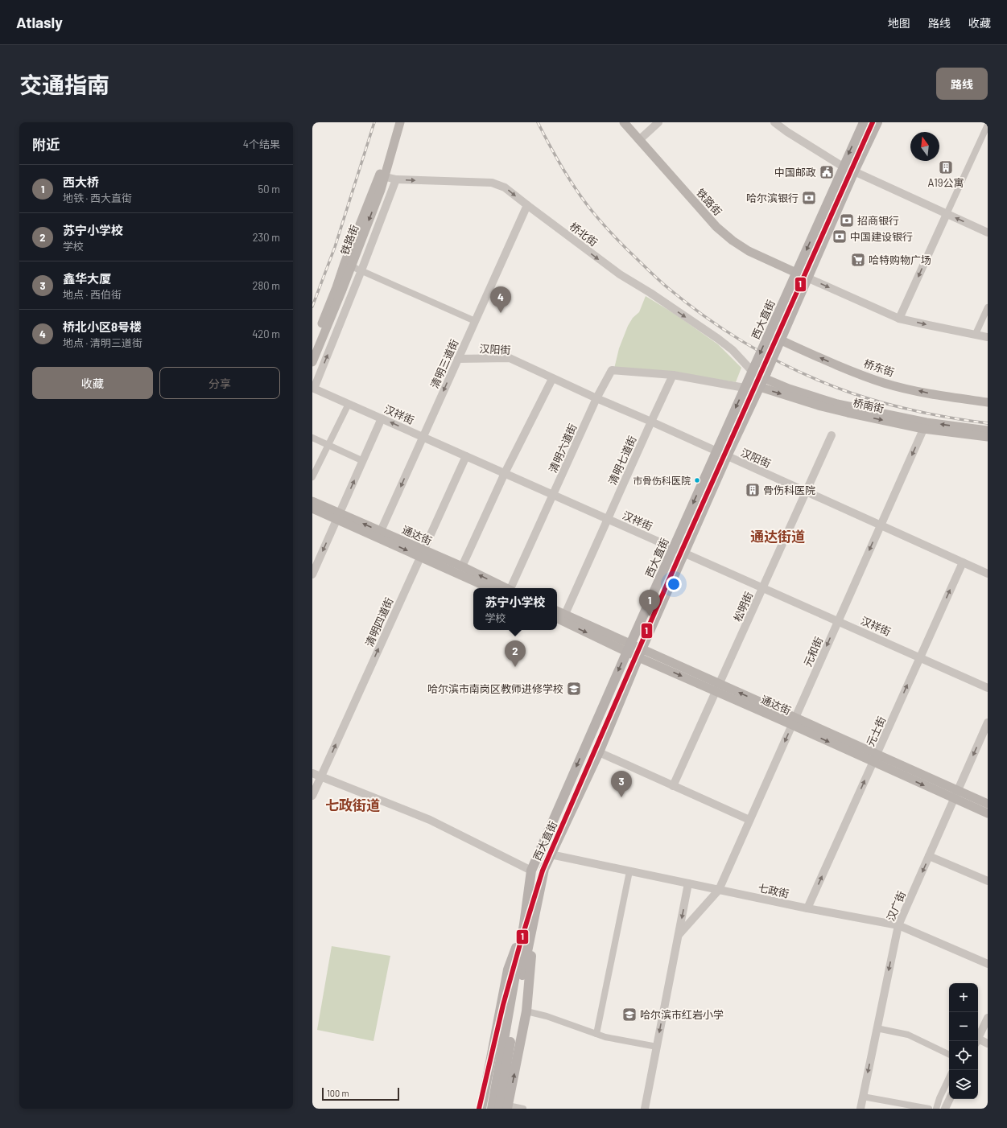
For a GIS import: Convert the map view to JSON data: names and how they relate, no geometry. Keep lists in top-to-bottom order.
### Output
{
  "streets": {
    "main road": [
      "铁路街",
      "西大直街",
      "桥东街",
      "桥南街",
      "通达街"
    ],
    "street": [
      "桥北街",
      "汉阳街",
      "清明三道街",
      "汉祥街",
      "清明六道街",
      "清明七道街",
      "松明街",
      "清明四道街",
      "元和街",
      "元士街",
      "七政街",
      "汉广街"
    ]
  },
  "crossings": [
    ["铁路街", "桥北街"],
    ["铁路街", "西大直街"],
    ["桥北街", "西大直街"],
    ["桥北街", "清明三道街"],
    ["桥北街", "桥南街"],
    ["西大直街", "汉阳街"],
    ["西大直街", "桥东街"],
    ["西大直街", "桥南街"],
    ["西大直街", "汉祥街"],
    ["西大直街", "通达街"],
    ["西大直街", "七政街"],
    ["汉阳街", "清明三道街"],
    ["汉阳街", "清明六道街"],
    ["汉阳街", "清明七道街"],
    ["汉阳街", "松明街"],
    ["汉阳街", "元和街"],
    ["汉阳街", "元士街"],
    ["清明三道街", "汉祥街"],
    ["清明三道街", "通达街"],
    ["桥南街", "元和街"],
    ["汉祥街", "清明六道街"],
    ["汉祥街", "清明七道街"],
    ["汉祥街", "松明街"],
    ["汉祥街", "清明四道街"],
    ["汉祥街", "元和街"],
    ["汉祥街", "元士街"],
    ["清明六道街", "清明七道街"],
    ["清明七道街", "通达街"],
    ["通达街", "松明街"],
    ["通达街", "清明四道街"],
    ["通达街", "元和街"],
    ["通达街", "元士街"],
    ["通达街", "汉广街"],
    ["元和街", "七政街"],
    ["元士街", "七政街"],
    ["七政街", "汉广街"]
  ],
  "one_way": [
    "桥北街",
    "桥东街",
    "清明四道街",
    "元和街",
    "元士街",
    "汉广街"
  ],
  "districts": ["通达街道", "七政街道"],
  "places": {
    "building": ["A19公寓", "骨伤科医院"],
    "public building": ["中国邮政"],
    "bank": ["哈尔滨银行", "招商银行", "中国建设银行"],
    "supermarket": ["哈特购物广场"],
    "other": ["市骨伤科医院"],
    "school or university": ["哈尔滨市南岗区教师进修学校", "哈尔滨市红岩小学"]
  },
  "lines": ["transit line 1"],
  "scale_bar": "100 m",
  "north": "top",
  "page": {
    "header": "Atlasly",
    "nav": ["地图", "路线", "收藏"],
    "title": "交通指南",
    "buttons": [
      "路线",
      ["收藏", "分享"]
    ],
    "heading": ["附近", "4个结果"],
    "list": [
      {
        "mark": "1",
        "name": "西大桥",
        "note": "地铁 · 西大直街",
        "value": "50 m"
      },
      {
        "mark": "2",
        "name": "苏宁小学校",
        "note": "学校",
        "value": "230 m"
      },
      {
        "mark": "3",
        "name": "鑫华大厦",
        "note": "地点 · 西伯街",
        "value": "280 m"
      },
      {
        "mark": "4",
        "name": "桥北小区8号楼",
        "note": "地点 · 清明三道街",
        "value": "420 m"
      }
    ],
    "pins": [
      "4",
      "1",
      "2",
      "3"
    ],
    "popup": ["苏宁小学校", "学校"],
    "map_buttons": ["+", "−"],
    "scale": "100 m"
  }
}
